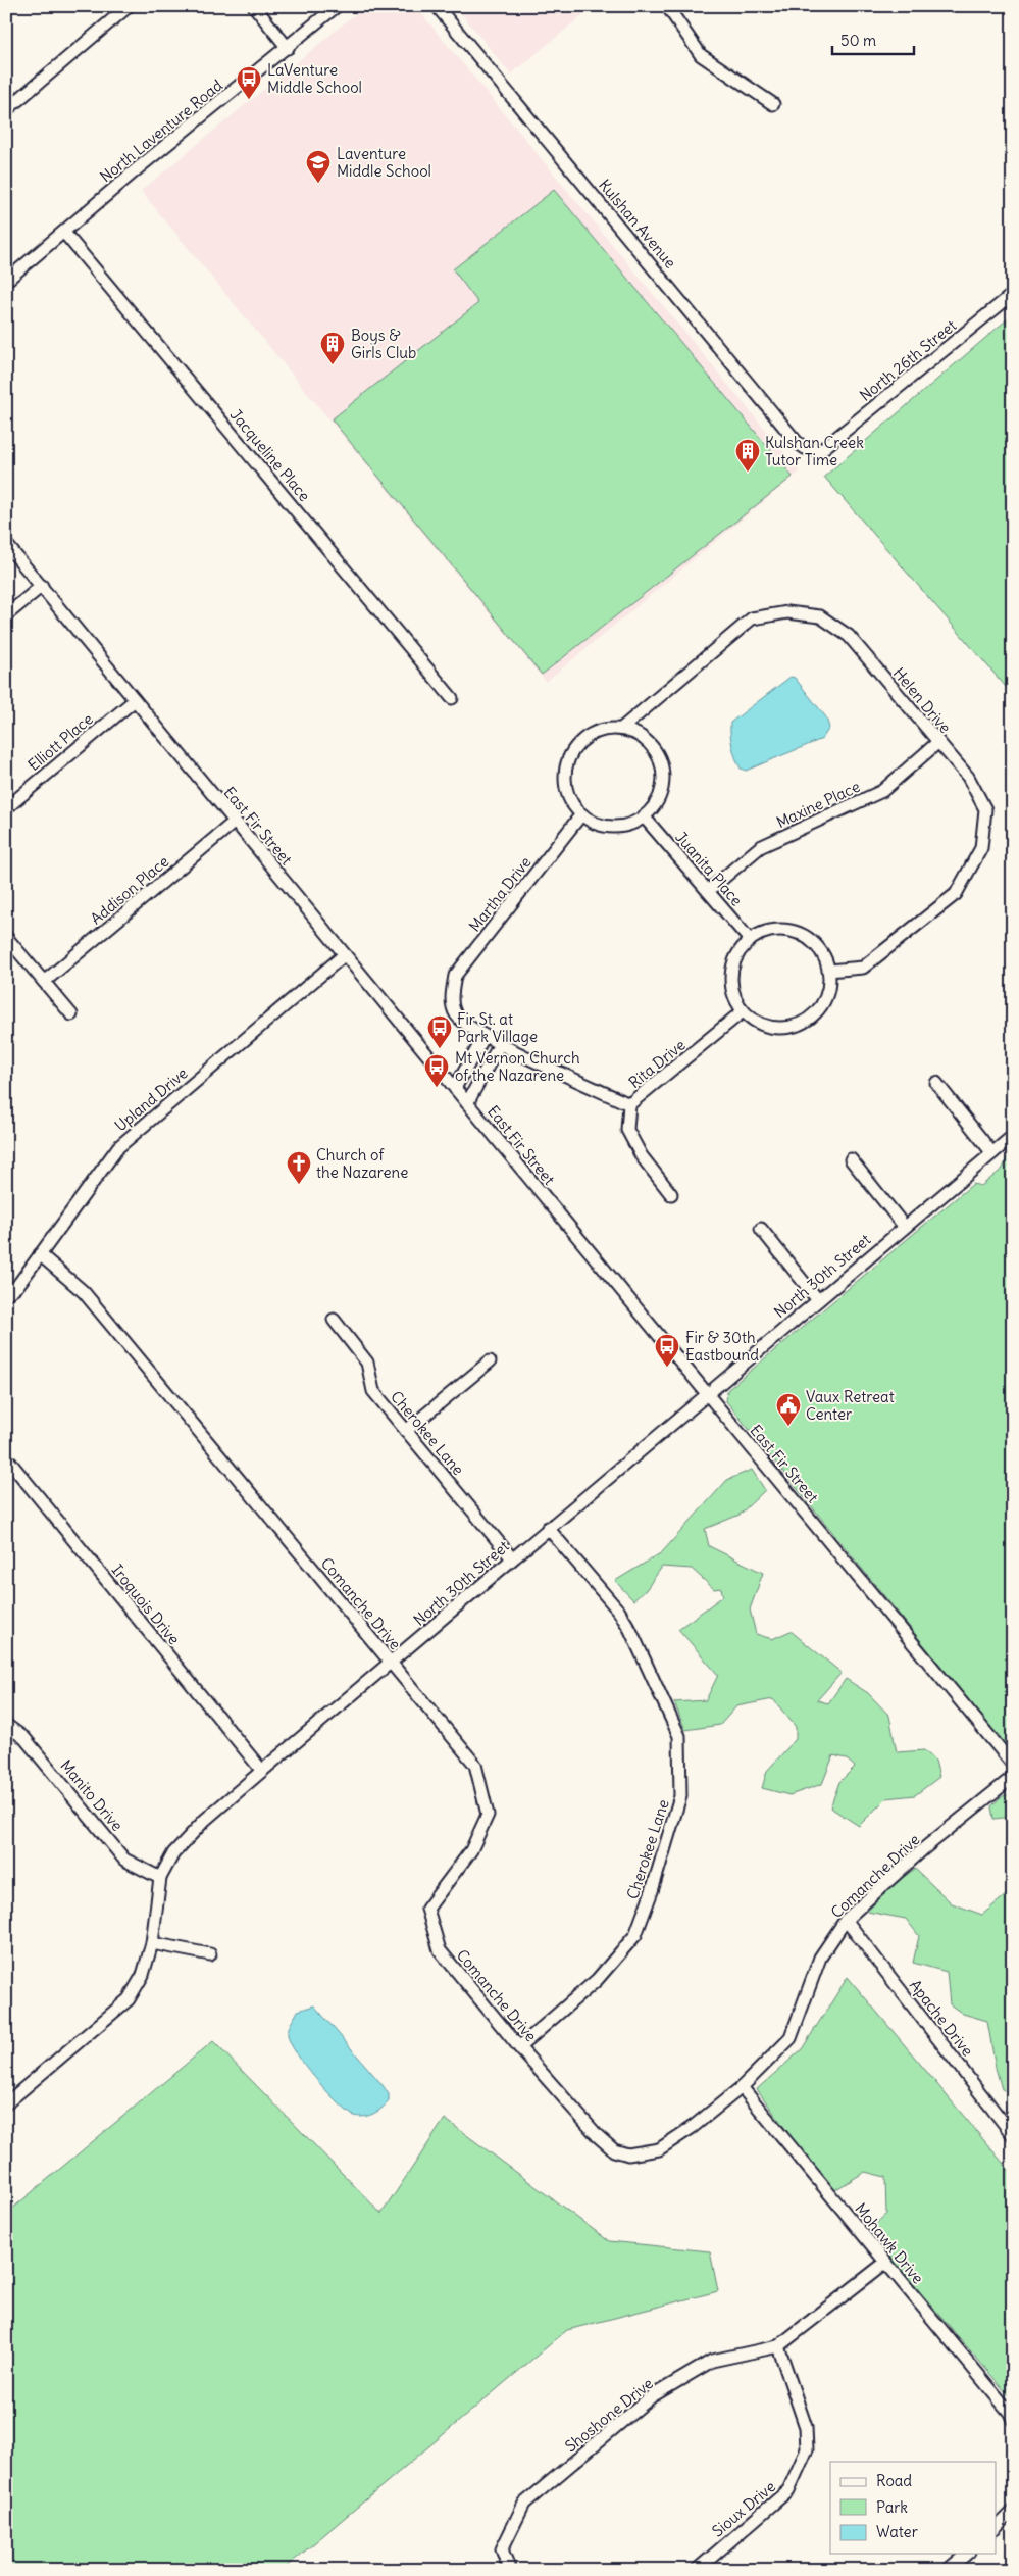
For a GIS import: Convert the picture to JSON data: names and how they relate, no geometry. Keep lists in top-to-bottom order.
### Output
{
  "streets": {
    "street": [
      "North Laventure Road",
      "Kulshan Avenue",
      "North 26th Street",
      "Jacqueline Place",
      "Helen Drive",
      "Elliott Place",
      "Maxine Place",
      "East Fir Street",
      "Juanita Place",
      "Addison Place",
      "Martha Drive",
      "Rita Drive",
      "Upland Drive",
      "North 30th Street",
      "Cherokee Lane",
      "Comanche Drive",
      "Iroquois Drive",
      "Manito Drive",
      "Apache Drive",
      "Mohawk Drive",
      "Shoshone Drive",
      "Sioux Drive"
    ]
  },
  "crossings": [
    ["North Laventure Road", "Jacqueline Place"],
    ["Kulshan Avenue", "North 26th Street"],
    ["Helen Drive", "Maxine Place"],
    ["Helen Drive", "Juanita Place"],
    ["Helen Drive", "Martha Drive"],
    ["Helen Drive", "Rita Drive"],
    ["Elliott Place", "East Fir Street"],
    ["Maxine Place", "Juanita Place"],
    ["East Fir Street", "Addison Place"],
    ["East Fir Street", "Upland Drive"],
    ["East Fir Street", "North 30th Street"],
    ["Juanita Place", "Martha Drive"],
    ["Juanita Place", "Rita Drive"],
    ["Martha Drive", "Rita Drive"],
    ["Upland Drive", "Comanche Drive"],
    ["North 30th Street", "Cherokee Lane"],
    ["North 30th Street", "Comanche Drive"],
    ["North 30th Street", "Iroquois Drive"],
    ["North 30th Street", "Manito Drive"],
    ["Cherokee Lane", "Comanche Drive"],
    ["Comanche Drive", "Apache Drive"],
    ["Comanche Drive", "Mohawk Drive"],
    ["Mohawk Drive", "Shoshone Drive"],
    ["Shoshone Drive", "Sioux Drive"]
  ],
  "places": {
    "bus stop": [
      "LaVenture Middle School",
      "Fir St. at Park Village",
      "Mt Vernon Church of the Nazarene",
      "Fir & 30th Eastbound"
    ],
    "school or university": ["Laventure Middle School"],
    "building": ["Boys & Girls Club", "Kulshan Creek Tutor Time"],
    "church": ["Church of the Nazarene"],
    "public building": ["Vaux Retreat Center"]
  },
  "legend": ["Road", "Park", "Water"],
  "scale_bar": "50 m"
}
